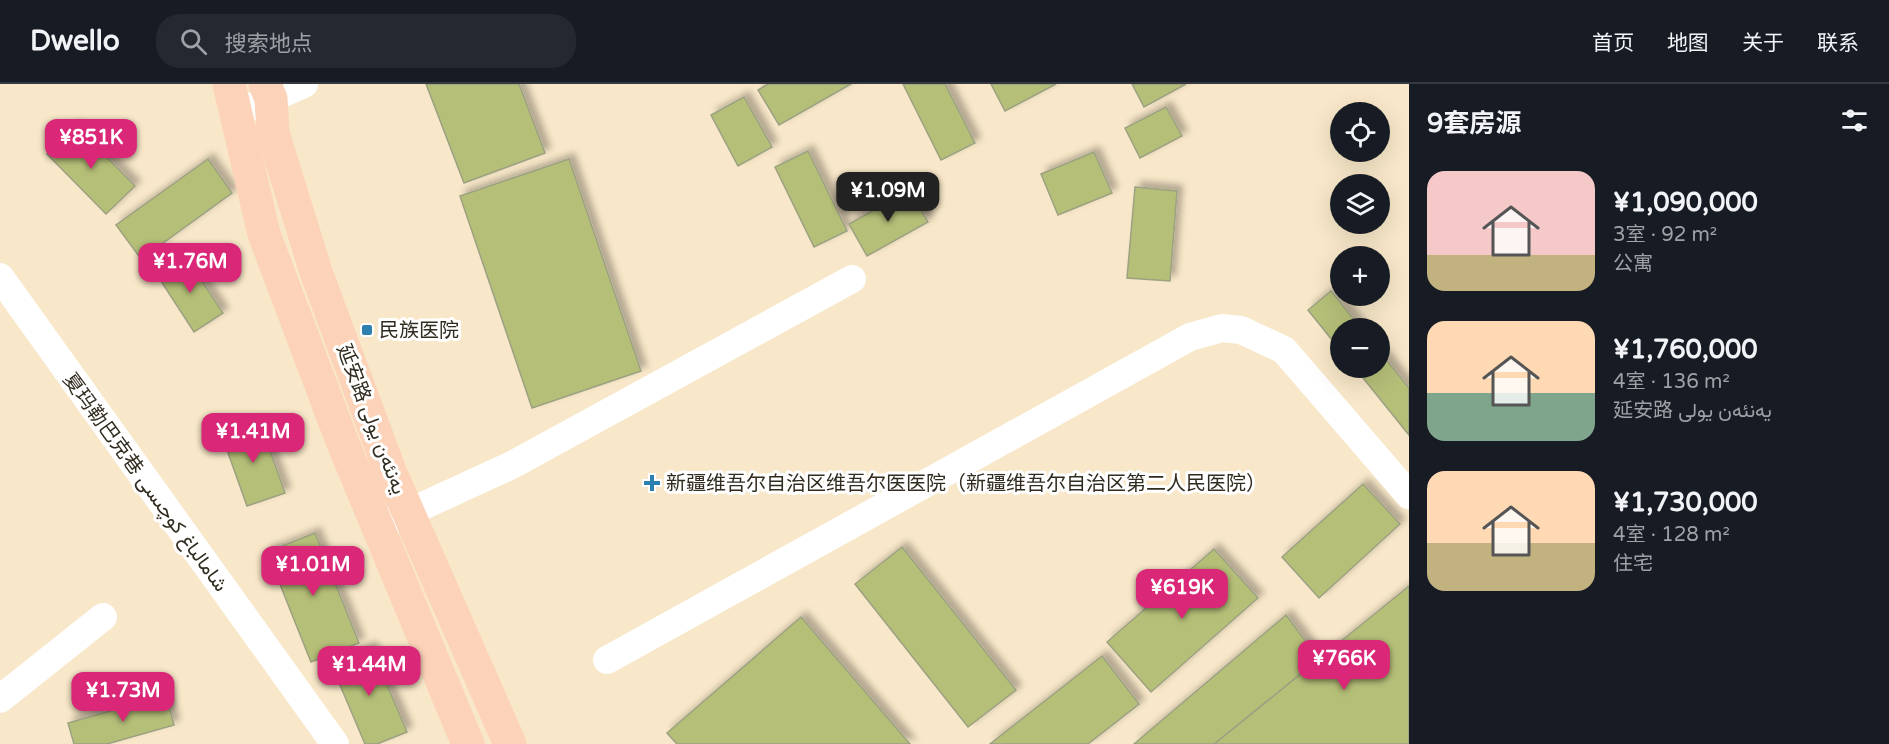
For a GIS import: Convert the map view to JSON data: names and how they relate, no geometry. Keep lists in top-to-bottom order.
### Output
{
  "streets": {
    "main road": ["延安路 يەنئەن يولى"],
    "street": ["夏玛勒巴克巷 شامالباغ كوچىسى"]
  },
  "places": {
    "transit": ["民族医院"],
    "health": ["新疆维吾尔自治区维吾尔医医院（新疆维吾尔自治区第二人民医院）"]
  },
  "page": {
    "header": "Dwello",
    "search": "搜索地点",
    "nav": [
      "首页",
      "地图",
      "关于",
      "联系"
    ],
    "heading": "9套房源",
    "map_buttons": ["+", "−"],
    "price": [
      "¥851K",
      "¥1.09M",
      "¥1.76M",
      "¥1.41M",
      "¥1.01M",
      "¥619K",
      "¥766K",
      "¥1.44M",
      "¥1.73M"
    ],
    "list": [
      {
        "name": "¥1,090,000",
        "note": "3室 · 92 m² · 公寓"
      },
      {
        "name": "¥1,760,000",
        "note": "4室 · 136 m² · 延安路 يەنئەن يولى"
      },
      {
        "name": "¥1,730,000",
        "note": "4室 · 128 m² · 住宅"
      }
    ]
  }
}
